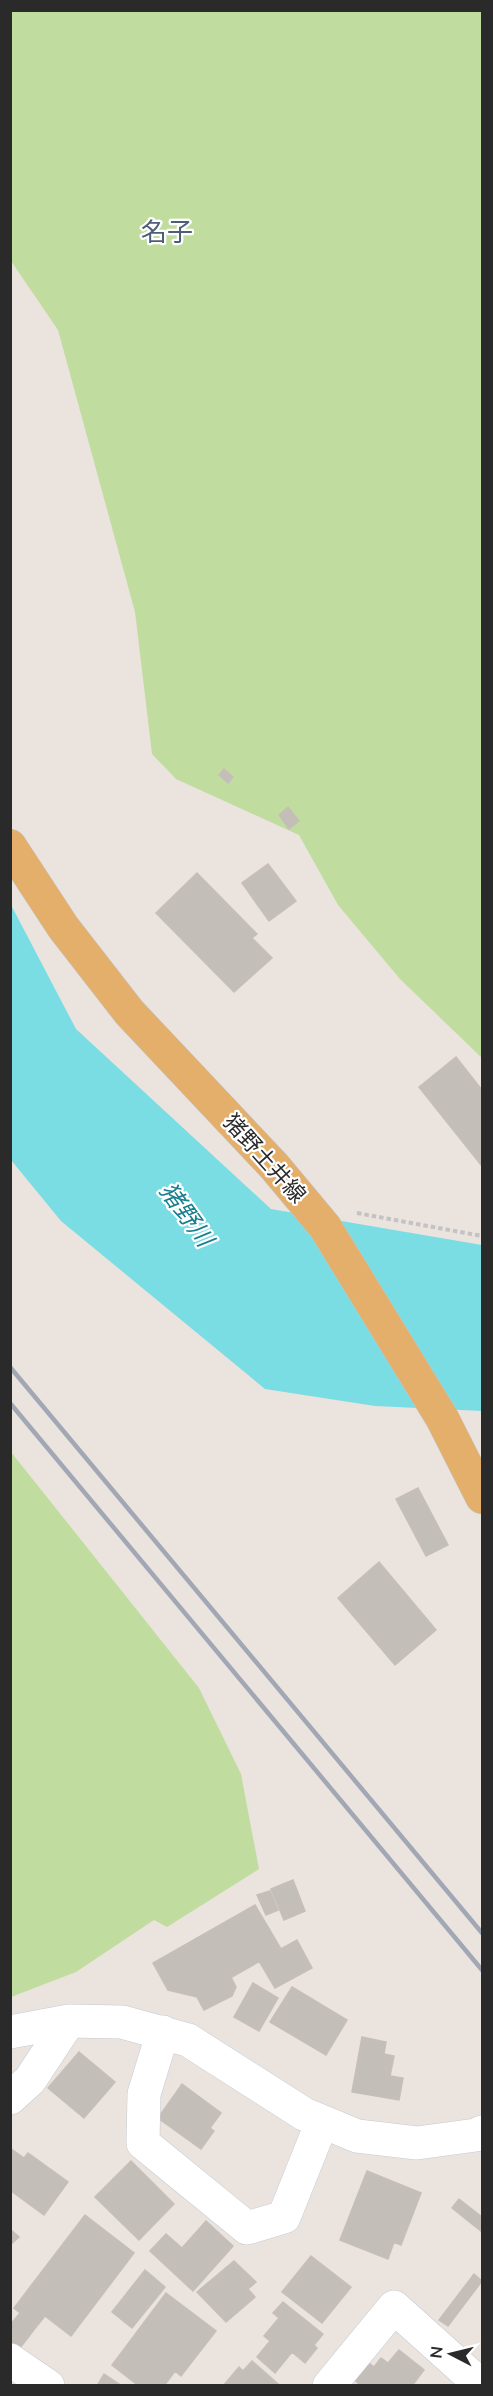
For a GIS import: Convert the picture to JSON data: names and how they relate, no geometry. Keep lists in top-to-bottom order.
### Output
{
  "streets": {
    "main road": ["猪野土井線"]
  },
  "districts": ["名子"],
  "water": ["猪野川"],
  "north": "left"
}
